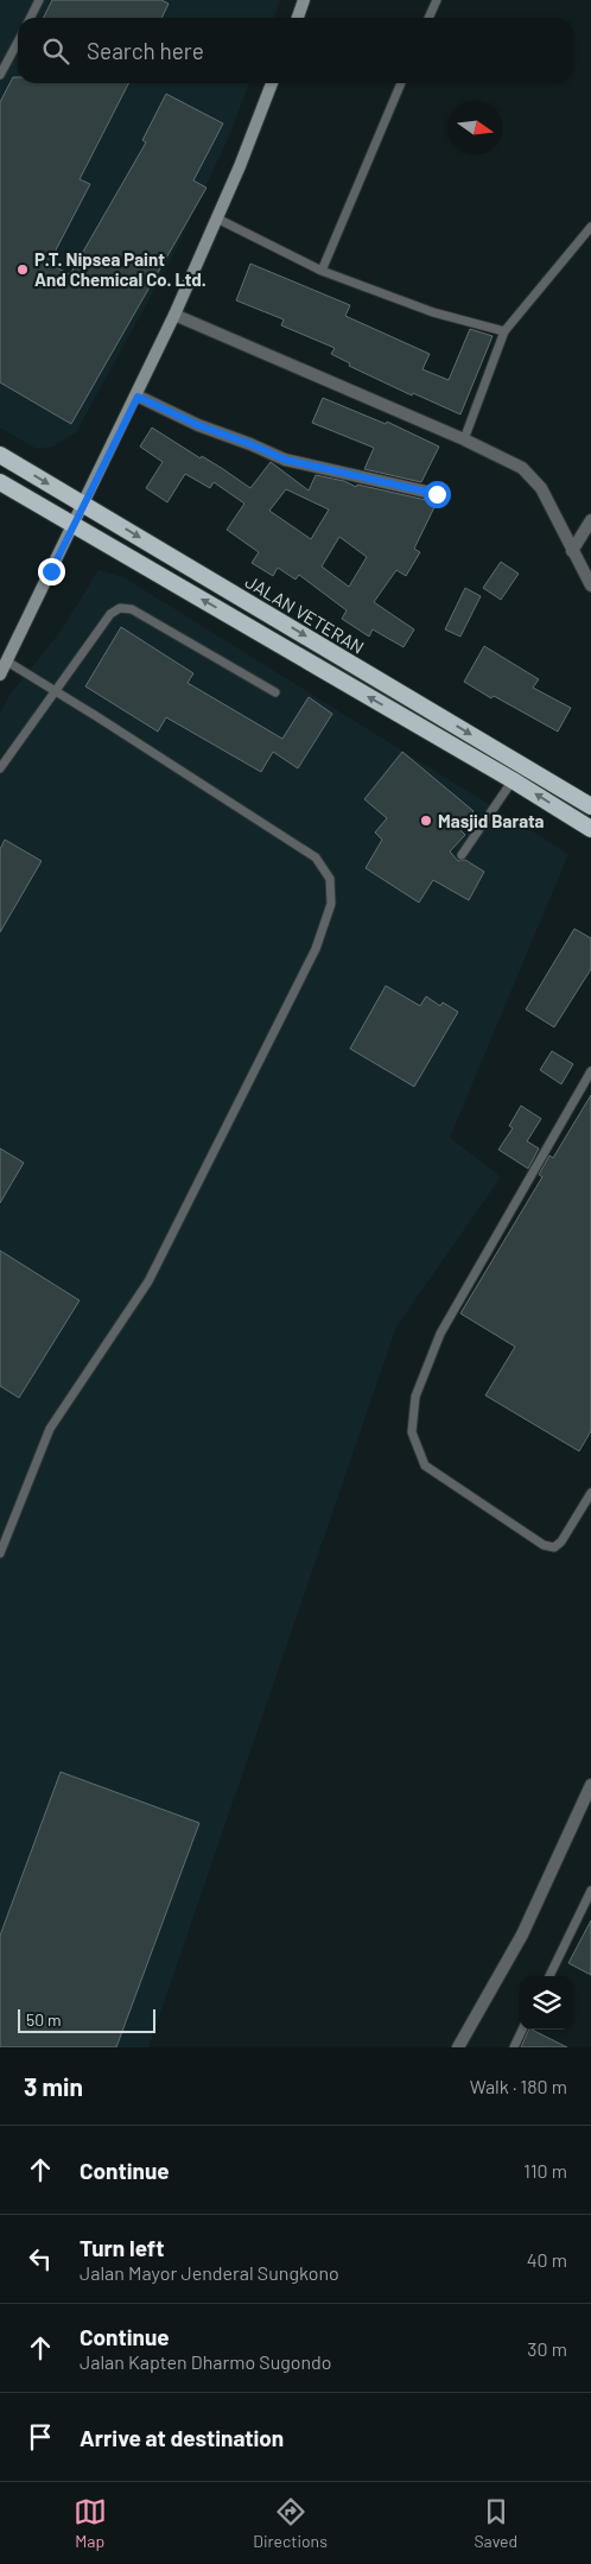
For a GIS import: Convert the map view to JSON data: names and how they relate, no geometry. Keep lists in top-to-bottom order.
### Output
{
  "streets": {
    "highway": ["JALAN VETERAN"]
  },
  "places": ["P.T. Nipsea Paint And Chemical Co. Ltd.", "Masjid Barata"],
  "scale_bar": "50 m",
  "north": "right",
  "page": {
    "search": "Search here",
    "scale": "50 m",
    "heading": ["3 min", "Walk · 180 m"],
    "list": [
      ["Continue", "110 m"],
      ["Turn left", "Jalan Mayor Jenderal Sungkono", "40 m"],
      ["Continue", "Jalan Kapten Dharmo Sugondo", "30 m"],
      "Arrive at destination"
    ],
    "nav": ["Map", "Directions", "Saved"]
  }
}
